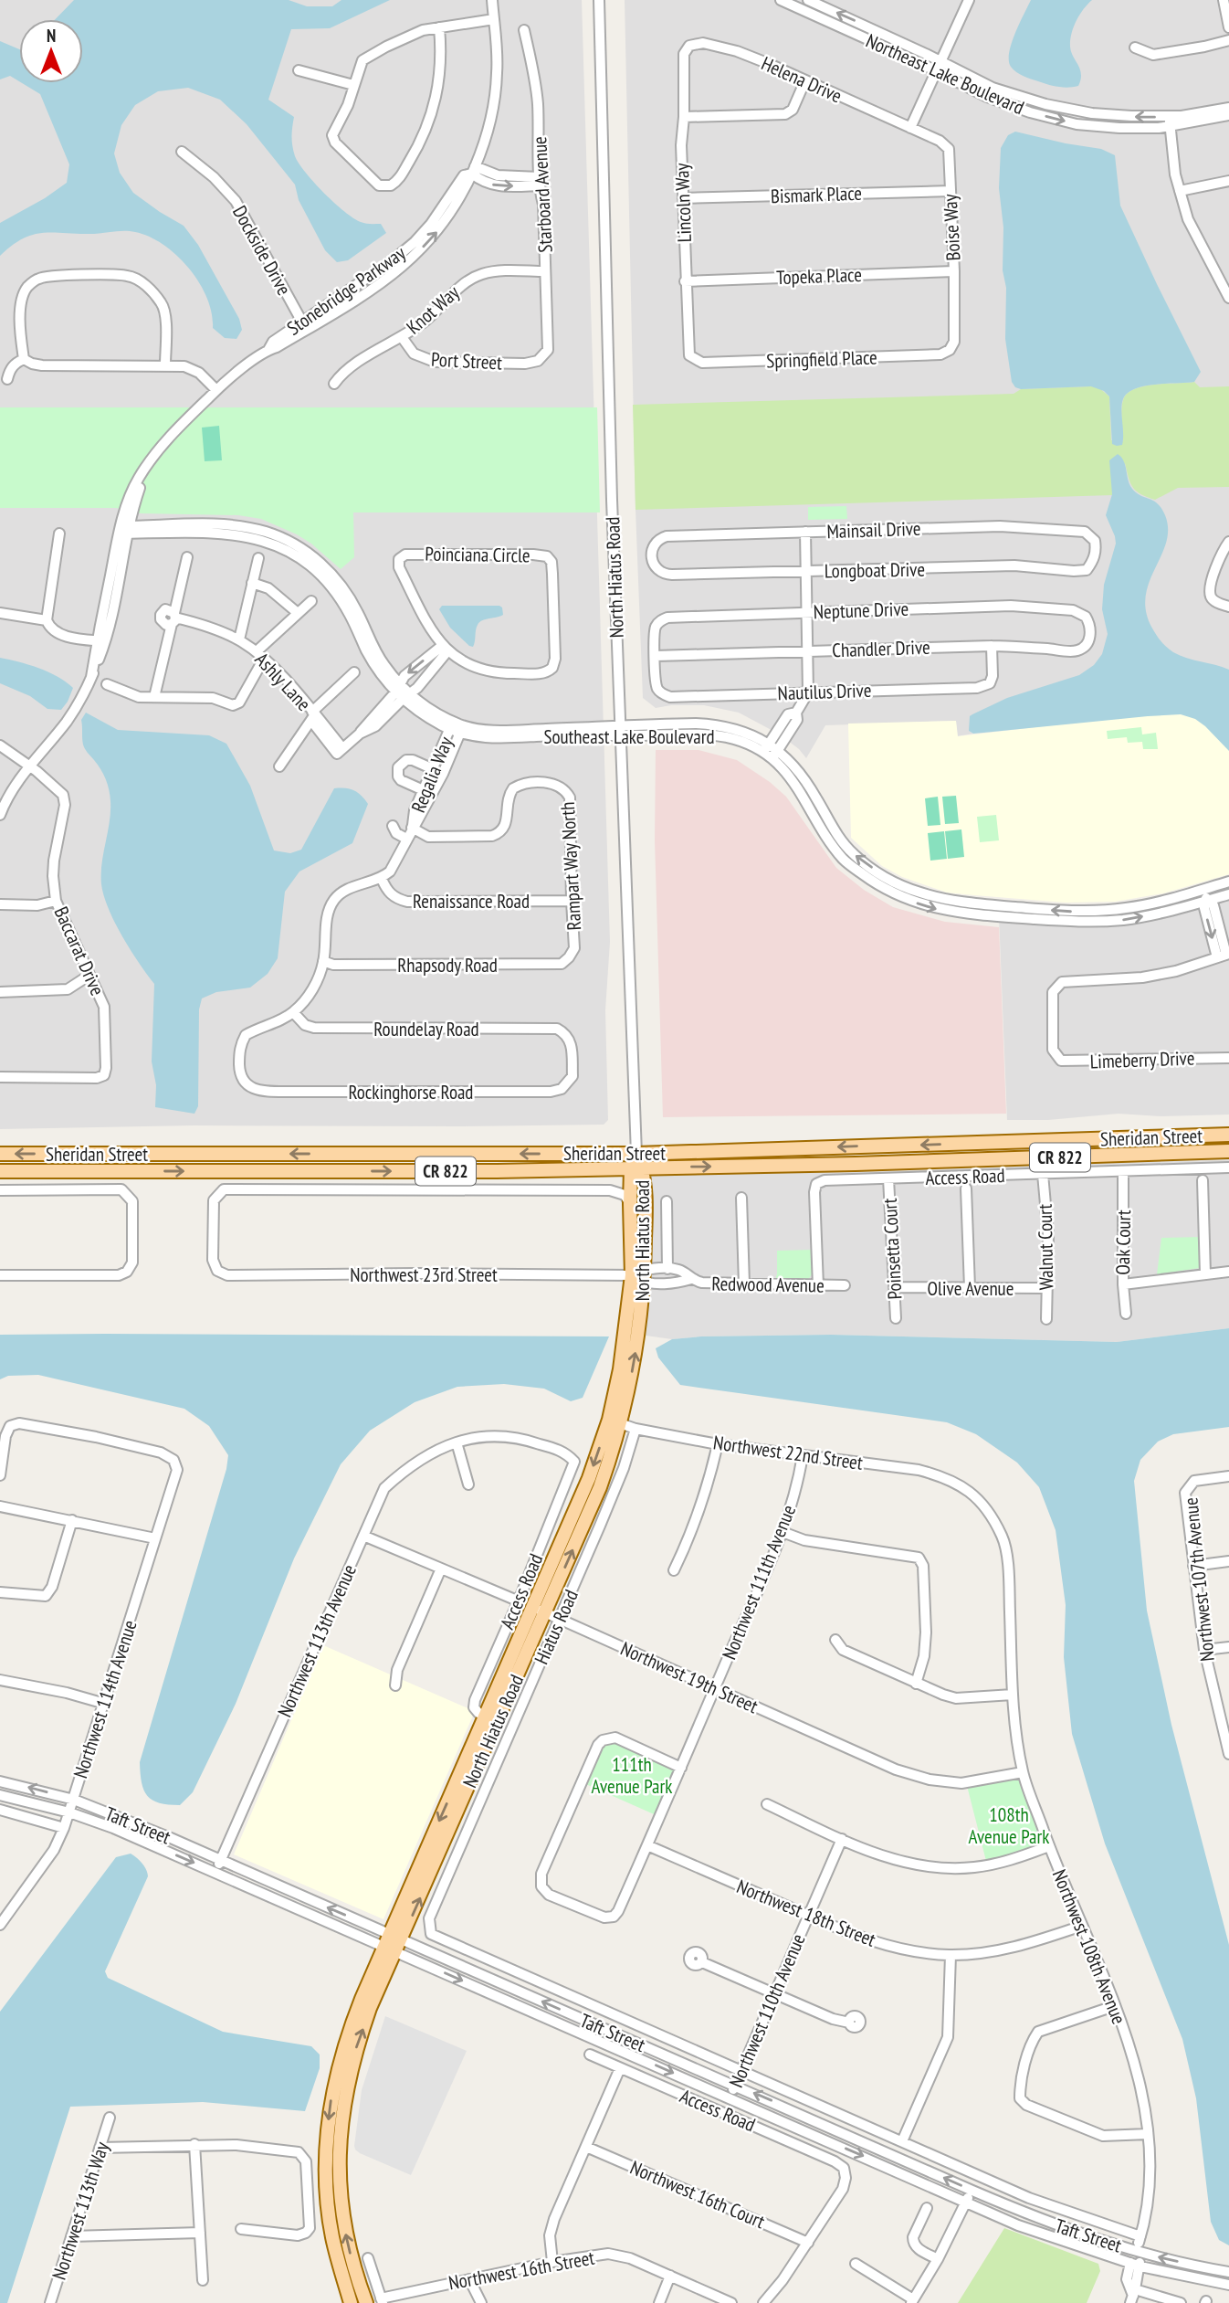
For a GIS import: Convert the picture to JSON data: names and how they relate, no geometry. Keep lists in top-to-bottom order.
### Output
{
  "streets": {
    "main road": ["North Hiatus Road", "Sheridan Street", "CR 822"],
    "street": [
      "Northeast Lake Boulevard",
      "Helena Drive",
      "Starboard Avenue",
      "Bismark Place",
      "Lincoln Way",
      "Boise Way",
      "Dockside Drive",
      "Topeka Place",
      "Stonebridge Parkway",
      "Knot Way",
      "Springfield Place",
      "Port Street",
      "Mainsail Drive",
      "Poinciana Circle",
      "Longboat Drive",
      "Neptune Drive",
      "Chandler Drive",
      "Ashly Lane",
      "Nautilus Drive",
      "Southeast Lake Boulevard",
      "Regalia Way",
      "Rampart Way North",
      "Renaissance Road",
      "Baccarat Drive",
      "Rhapsody Road",
      "Roundelay Road",
      "Limeberry Drive",
      "Rockinghorse Road",
      "Access Road",
      "Oak Court",
      "Walnut Court",
      "Poinsetta Court",
      "Northwest 23rd Street",
      "Redwood Avenue",
      "Olive Avenue",
      "Northwest 22nd Street",
      "Northwest 107th Avenue",
      "Northwest 111th Avenue",
      "Hiatus Road",
      "Northwest 113th Avenue",
      "Northwest 19th Street",
      "Northwest 114th Avenue",
      "Taft Street",
      "Northwest 18th Street",
      "Northwest 108th Avenue",
      "Northwest 110th Avenue",
      "Northwest 16th Court",
      "Northwest 113th Way",
      "Northwest 16th Street"
    ]
  },
  "crossings": [
    ["Helena Drive", "Lincoln Way"],
    ["Helena Drive", "Boise Way"],
    ["Starboard Avenue", "Knot Way"],
    ["Starboard Avenue", "Port Street"],
    ["Bismark Place", "Lincoln Way"],
    ["Bismark Place", "Boise Way"],
    ["Lincoln Way", "Topeka Place"],
    ["Lincoln Way", "Springfield Place"],
    ["Boise Way", "Topeka Place"],
    ["Boise Way", "Springfield Place"],
    ["Dockside Drive", "Stonebridge Parkway"],
    ["Stonebridge Parkway", "Southeast Lake Boulevard"],
    ["Stonebridge Parkway", "Baccarat Drive"],
    ["Knot Way", "Port Street"],
    ["Mainsail Drive", "Longboat Drive"],
    ["North Hiatus Road", "Southeast Lake Boulevard"],
    ["North Hiatus Road", "Sheridan Street"],
    ["North Hiatus Road", "Access Road"],
    ["North Hiatus Road", "Northwest 23rd Street"],
    ["North Hiatus Road", "Redwood Avenue"],
    ["North Hiatus Road", "Northwest 22nd Street"],
    ["North Hiatus Road", "Northwest 19th Street"],
    ["North Hiatus Road", "Taft Street"],
    ["Neptune Drive", "Chandler Drive"],
    ["Neptune Drive", "Nautilus Drive"],
    ["Chandler Drive", "Nautilus Drive"],
    ["Ashly Lane", "Southeast Lake Boulevard"],
    ["Southeast Lake Boulevard", "Regalia Way"],
    ["Regalia Way", "Rampart Way North"],
    ["Regalia Way", "Renaissance Road"],
    ["Rampart Way North", "Renaissance Road"],
    ["Rampart Way North", "Rhapsody Road"],
    ["Roundelay Road", "Rockinghorse Road"],
    ["Sheridan Street", "Northwest 23rd Street"],
    ["Access Road", "Oak Court"],
    ["Access Road", "Walnut Court"],
    ["Access Road", "Poinsetta Court"],
    ["Access Road", "Redwood Avenue"],
    ["Access Road", "Northwest 113th Avenue"],
    ["Access Road", "Northwest 19th Street"],
    ["Access Road", "Northwest 110th Avenue"],
    ["Access Road", "Northwest 16th Court"],
    ["Walnut Court", "Olive Avenue"],
    ["Poinsetta Court", "Olive Avenue"],
    ["Northwest 23rd Street", "Redwood Avenue"],
    ["Northwest 22nd Street", "Northwest 111th Avenue"],
    ["Northwest 22nd Street", "Hiatus Road"],
    ["Northwest 22nd Street", "Northwest 108th Avenue"],
    ["Northwest 111th Avenue", "Northwest 19th Street"],
    ["Northwest 111th Avenue", "Northwest 18th Street"],
    ["Hiatus Road", "Northwest 19th Street"],
    ["Hiatus Road", "Taft Street"],
    ["Northwest 113th Avenue", "Northwest 19th Street"],
    ["Northwest 113th Avenue", "Taft Street"],
    ["Northwest 19th Street", "Northwest 108th Avenue"],
    ["Northwest 114th Avenue", "Taft Street"],
    ["Taft Street", "Northwest 108th Avenue"],
    ["Taft Street", "Northwest 110th Avenue"],
    ["Northwest 18th Street", "Northwest 108th Avenue"],
    ["Northwest 18th Street", "Northwest 110th Avenue"]
  ],
  "parks": ["111th Avenue Park", "108th Avenue Park"],
  "north": "top"
}
